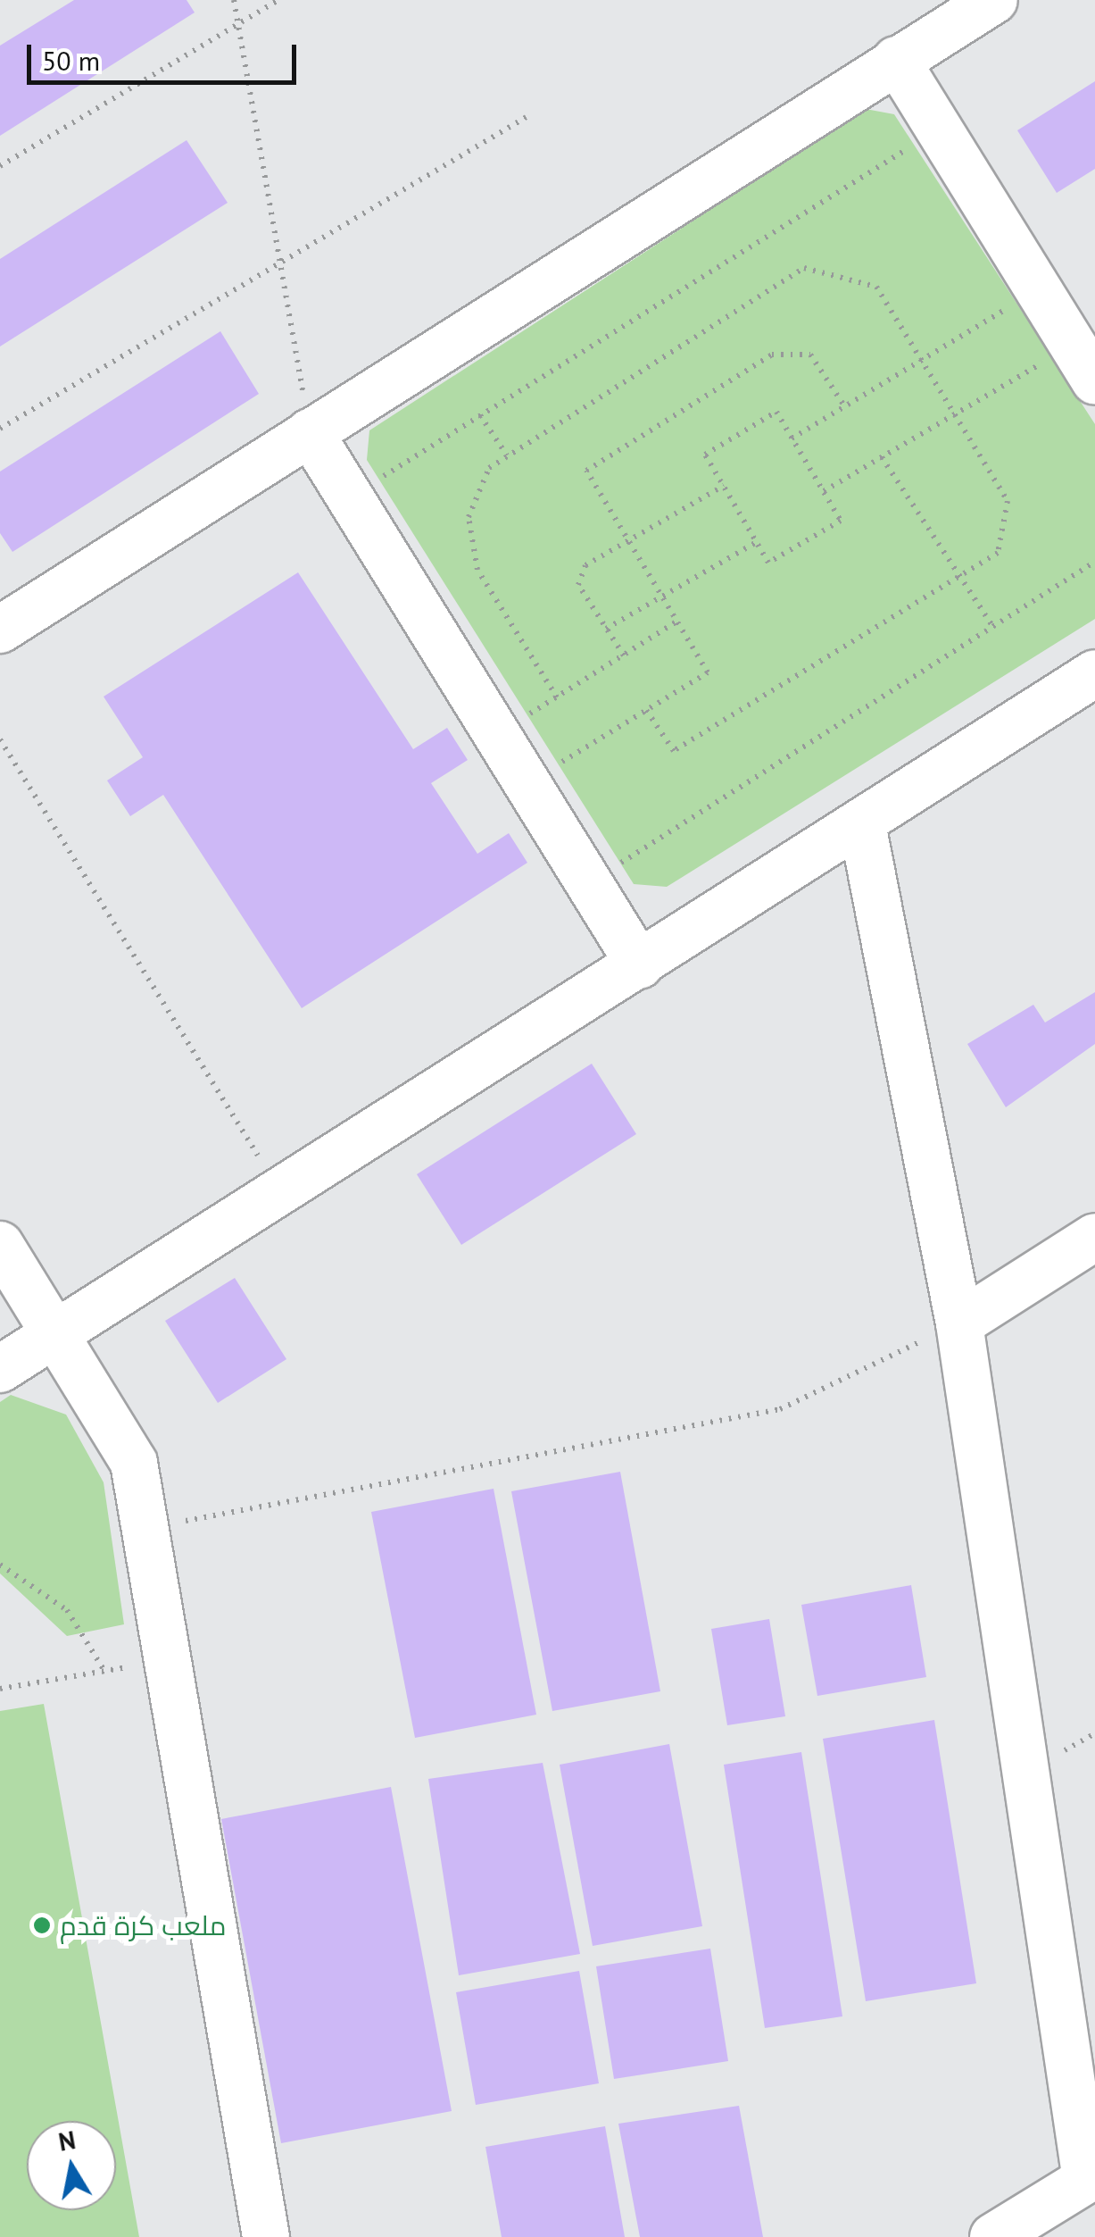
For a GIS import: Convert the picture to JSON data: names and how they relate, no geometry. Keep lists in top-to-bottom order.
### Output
{
  "places": ["ملعب كرة قدم"],
  "scale_bar": "50 m",
  "north": "top"
}
